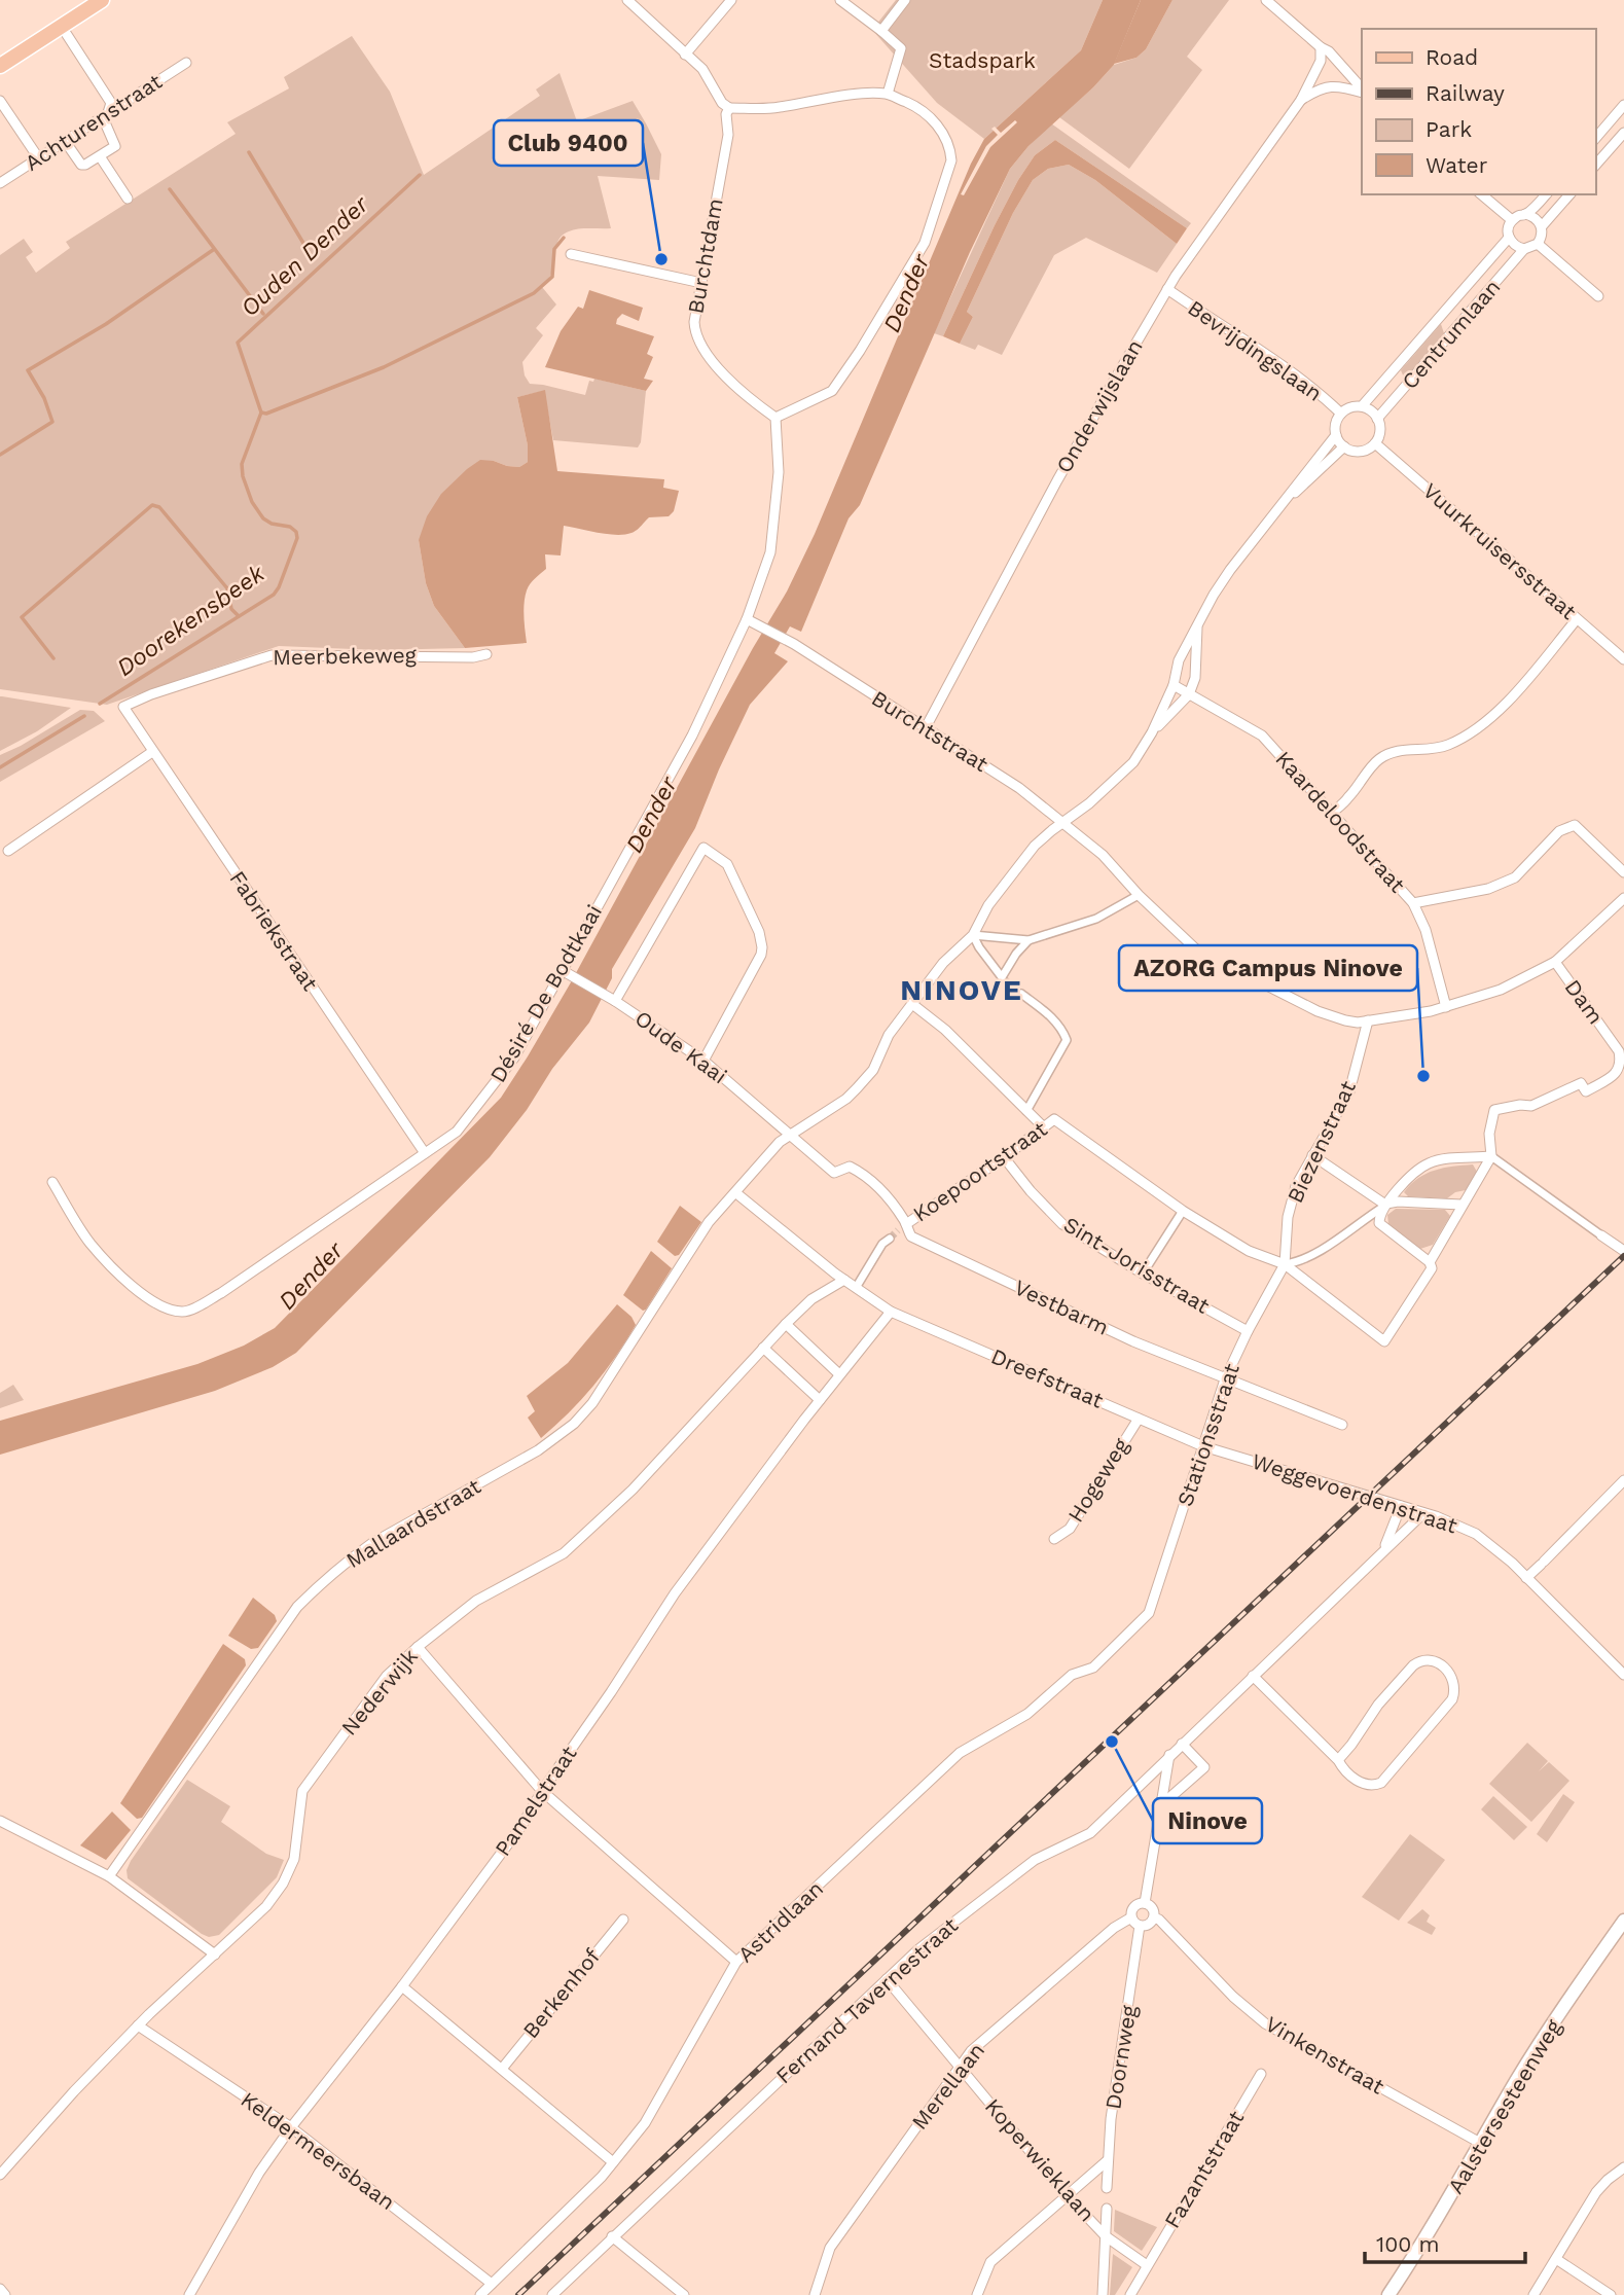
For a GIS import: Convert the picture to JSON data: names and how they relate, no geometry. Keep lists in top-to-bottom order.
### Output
{
  "streets": {
    "main road": ["Aalstersesteenweg"],
    "street": [
      "Achturenstraat",
      "Burchtdam",
      "Centrumlaan",
      "Bevrijdingslaan",
      "Onderwijslaan",
      "Vuurkruisersstraat",
      "Meerbekeweg",
      "Burchtstraat",
      "Kaardeloodstraat",
      "Fabriekstraat",
      "Désiré De Bodtkaai",
      "Dam",
      "Oude Kaai",
      "Biezenstraat",
      "Koepoortstraat",
      "Sint-Jorisstraat",
      "Vestbarm",
      "Dreefstraat",
      "Stationsstraat",
      "Hogeweg",
      "Weggevoerdenstraat",
      "Mallaardstraat",
      "Nederwijk",
      "Pamelstraat",
      "Astridlaan",
      "Berkenhof",
      "Fernand Tavernestraat",
      "Vinkenstraat",
      "Doornweg",
      "Merellaan",
      "Keldermeersbaan",
      "Koperwieklaan",
      "Fazantstraat"
    ]
  },
  "crossings": [
    ["Burchtdam", "Désiré De Bodtkaai"],
    ["Centrumlaan", "Bevrijdingslaan"],
    ["Centrumlaan", "Vuurkruisersstraat"],
    ["Bevrijdingslaan", "Onderwijslaan"],
    ["Bevrijdingslaan", "Vuurkruisersstraat"],
    ["Onderwijslaan", "Burchtstraat"],
    ["Meerbekeweg", "Fabriekstraat"],
    ["Burchtstraat", "Kaardeloodstraat"],
    ["Burchtstraat", "Désiré De Bodtkaai"],
    ["Burchtstraat", "Dam"],
    ["Burchtstraat", "Biezenstraat"],
    ["Burchtstraat", "Mallaardstraat"],
    ["Fabriekstraat", "Désiré De Bodtkaai"],
    ["Désiré De Bodtkaai", "Oude Kaai"],
    ["Oude Kaai", "Koepoortstraat"],
    ["Oude Kaai", "Vestbarm"],
    ["Oude Kaai", "Mallaardstraat"],
    ["Biezenstraat", "Stationsstraat"],
    ["Koepoortstraat", "Sint-Jorisstraat"],
    ["Koepoortstraat", "Vestbarm"],
    ["Sint-Jorisstraat", "Stationsstraat"],
    ["Vestbarm", "Stationsstraat"],
    ["Dreefstraat", "Stationsstraat"],
    ["Dreefstraat", "Hogeweg"],
    ["Dreefstraat", "Weggevoerdenstraat"],
    ["Dreefstraat", "Mallaardstraat"],
    ["Dreefstraat", "Nederwijk"],
    ["Dreefstraat", "Pamelstraat"],
    ["Stationsstraat", "Weggevoerdenstraat"],
    ["Stationsstraat", "Astridlaan"],
    ["Weggevoerdenstraat", "Fernand Tavernestraat"],
    ["Nederwijk", "Keldermeersbaan"],
    ["Pamelstraat", "Keldermeersbaan"],
    ["Astridlaan", "Keldermeersbaan"],
    ["Fernand Tavernestraat", "Koperwieklaan"],
    ["Vinkenstraat", "Doornweg"],
    ["Vinkenstraat", "Merellaan"],
    ["Vinkenstraat", "Aalstersesteenweg"],
    ["Doornweg", "Merellaan"],
    ["Merellaan", "Koperwieklaan"],
    ["Koperwieklaan", "Fazantstraat"]
  ],
  "districts": ["NINOVE"],
  "water": ["Ouden Dender", "Dender", "Doorekensbeek"],
  "parks": ["Stadspark"],
  "places": ["Club 9400", "AZORG Campus Ninove", "Ninove"],
  "legend": [
    "Road",
    "Railway",
    "Park",
    "Water"
  ],
  "scale_bar": "100 m"
}
